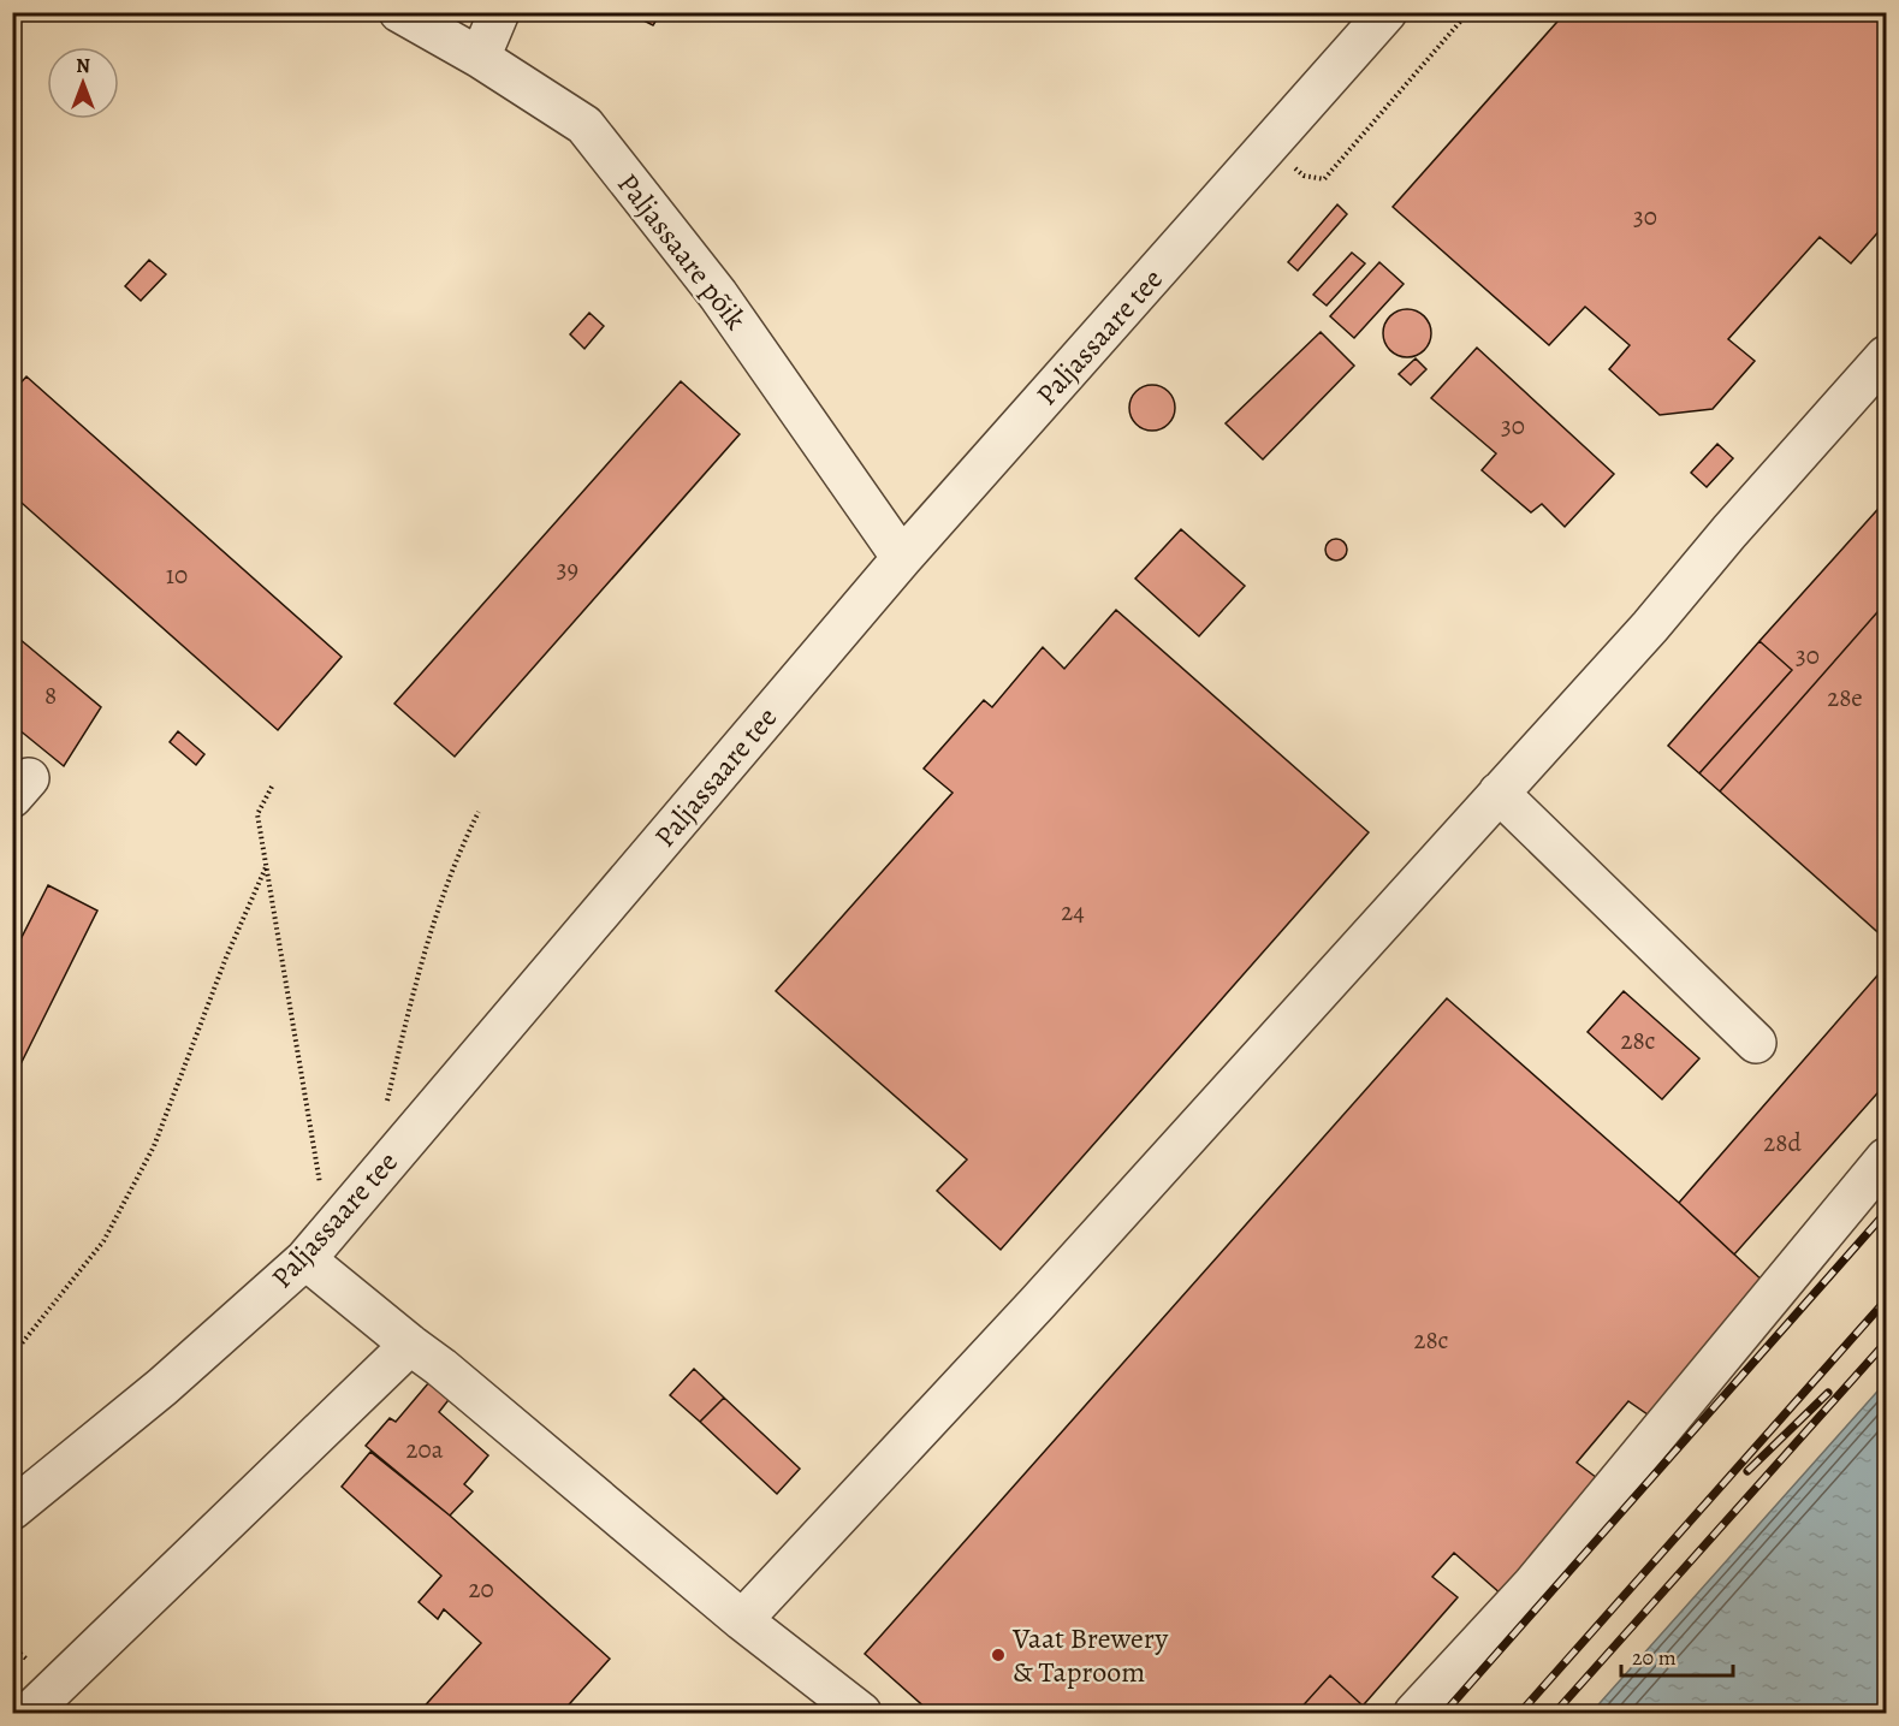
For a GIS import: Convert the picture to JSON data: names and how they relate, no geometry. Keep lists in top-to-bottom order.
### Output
{
  "streets": {
    "street": ["Paljassaare põik", "Paljassaare tee"]
  },
  "crossings": [
    ["Paljassaare põik", "Paljassaare tee"]
  ],
  "places": ["Vaat Brewery & Taproom"],
  "house_numbers": [
    "30",
    "30",
    "39",
    "10",
    "30",
    "8",
    "28e",
    "24",
    "28c",
    "28d",
    "28c",
    "20a",
    "20"
  ],
  "scale_bar": "20 m",
  "north": "top"
}
